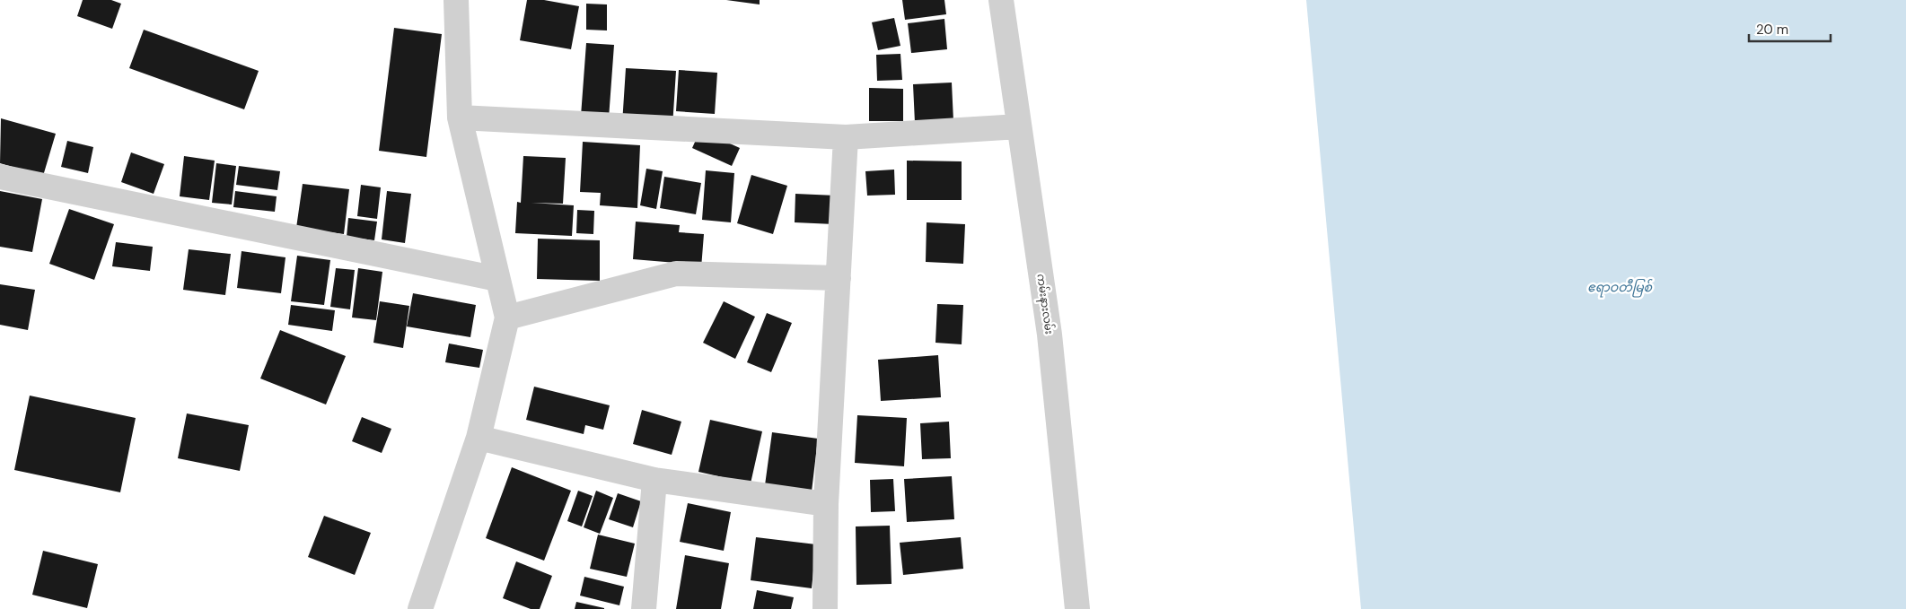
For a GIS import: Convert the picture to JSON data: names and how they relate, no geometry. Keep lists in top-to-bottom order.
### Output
{
  "streets": {
    "street": ["ကမ်းနားလမ်း"]
  },
  "water": ["ဧရာဝတီမြစ်"],
  "scale_bar": "20 m"
}
